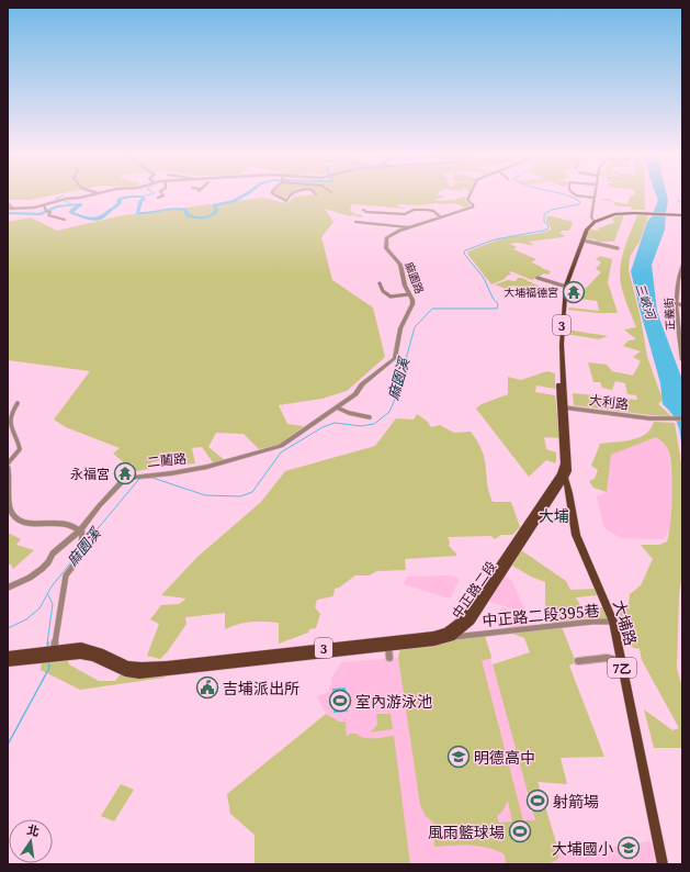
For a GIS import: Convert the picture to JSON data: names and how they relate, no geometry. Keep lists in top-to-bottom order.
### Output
{
  "streets": {
    "main road": [
      "3",
      "中正路二段",
      "大埔路",
      "7乙"
    ],
    "street": [
      "麻園路",
      "正義街",
      "大利路",
      "二鬮路",
      "中正路二段395巷"
    ]
  },
  "crossings": [
    ["麻園路", "二鬮路"],
    ["大利路", "中正路二段"],
    ["中正路二段", "中正路二段395巷"],
    ["中正路二段", "大埔路"],
    ["中正路二段395巷", "大埔路"]
  ],
  "districts": ["大埔"],
  "water": ["三峽河", "麻園溪"],
  "places": {
    "temple": ["大埔福德宮", "永福宮"],
    "public building": ["吉埔派出所"],
    "sports": ["室內游泳池", "射箭場", "風雨籃球場"],
    "school or university": ["明德高中", "大埔國小"]
  },
  "north": "top"
}
